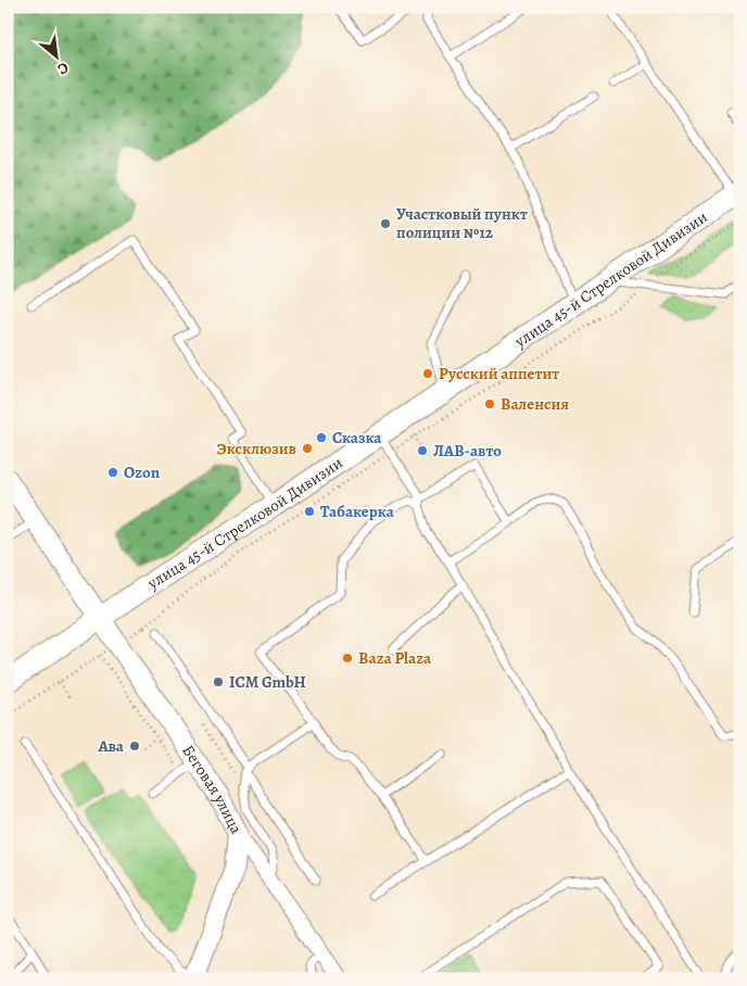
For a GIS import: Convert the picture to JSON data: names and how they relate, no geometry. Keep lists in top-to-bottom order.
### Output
{
  "streets": {
    "main road": ["улица 45-й Стрелковой Дивизии"],
    "street": ["Беговая улица"]
  },
  "crossings": [
    ["улица 45-й Стрелковой Дивизии", "Беговая улица"]
  ],
  "places": [
    "Участковый пункт полиции №12",
    "Русский аппетит",
    "Валенсия",
    "Сказка",
    "Эксклюзив",
    "ЛАВ-авто",
    "Ozon",
    "Табакерка",
    "Baza Plaza",
    "ICM GmbH",
    "Ава"
  ],
  "north": "bottom right"
}
